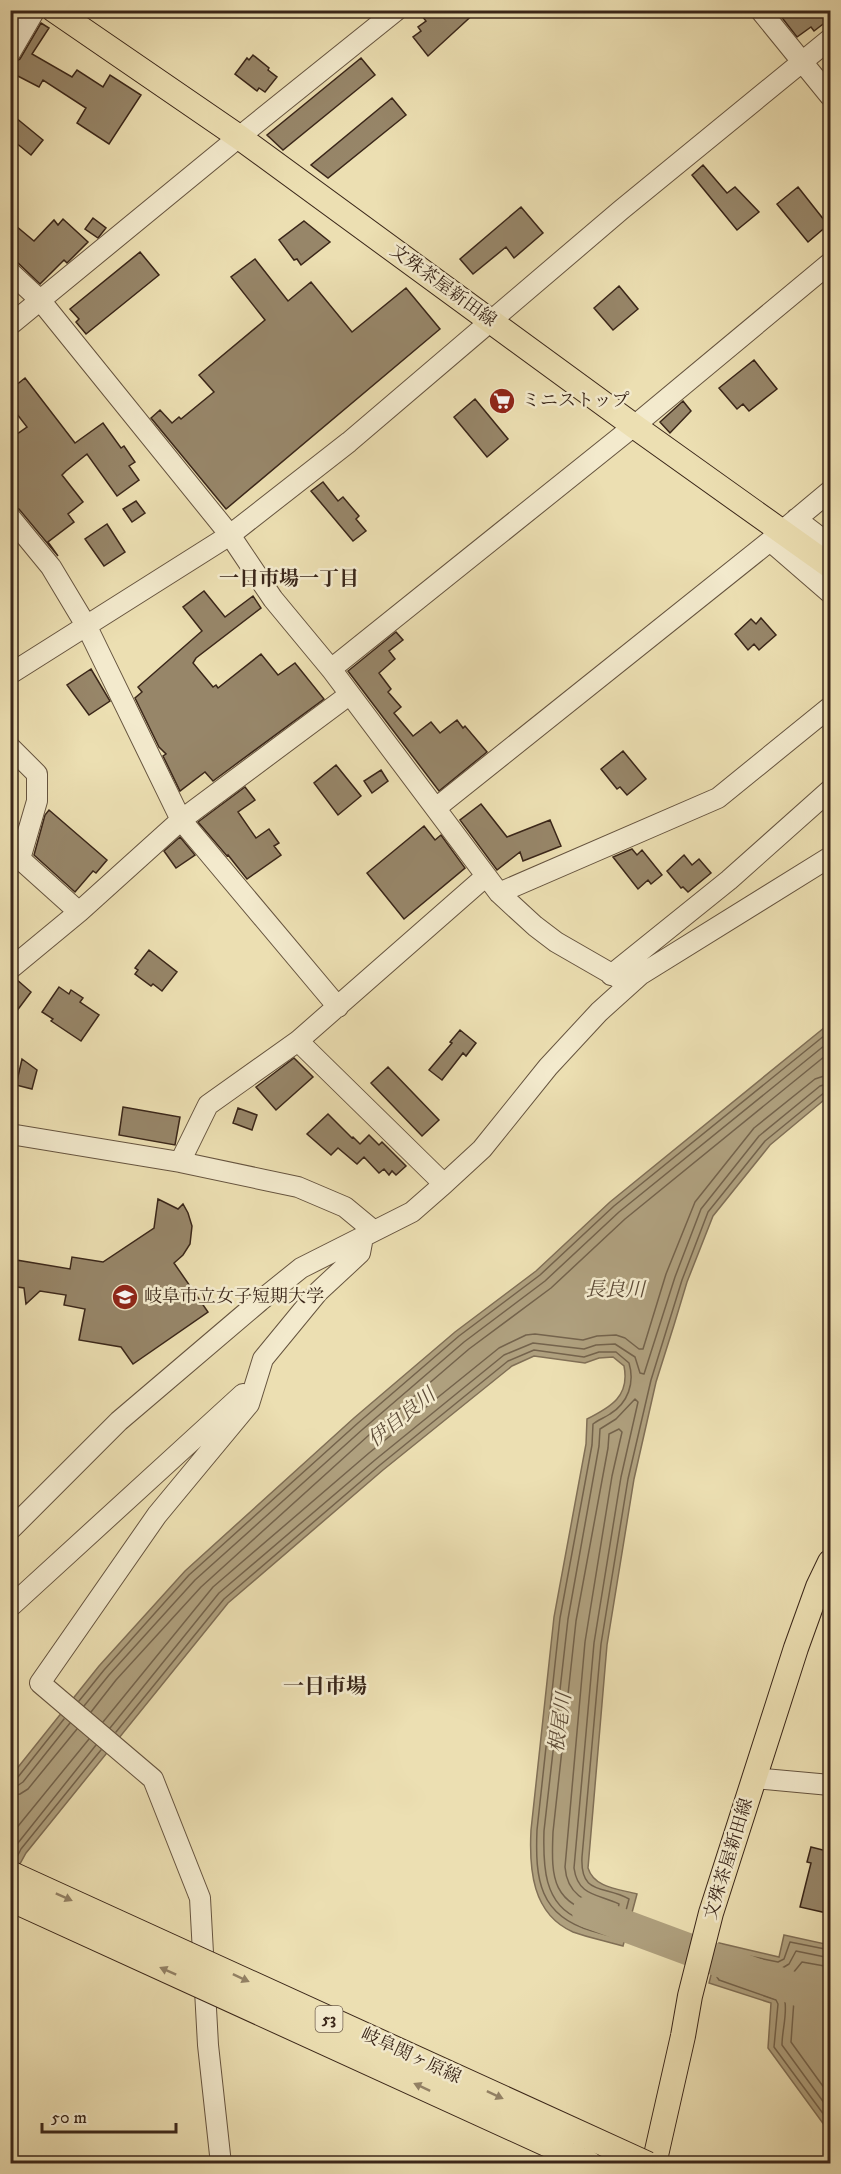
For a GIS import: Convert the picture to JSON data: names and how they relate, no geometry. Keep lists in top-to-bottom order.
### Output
{
  "streets": {
    "main road": ["文殊茶屋新田線", "53", "岐阜関ヶ原線"]
  },
  "districts": ["一日市場一丁目", "一日市場"],
  "water": ["長良川", "伊自良川", "根尾川"],
  "places": {
    "supermarket": ["ミニストップ"],
    "school or university": ["岐阜市立女子短期大学"]
  },
  "scale_bar": "50 m"
}
